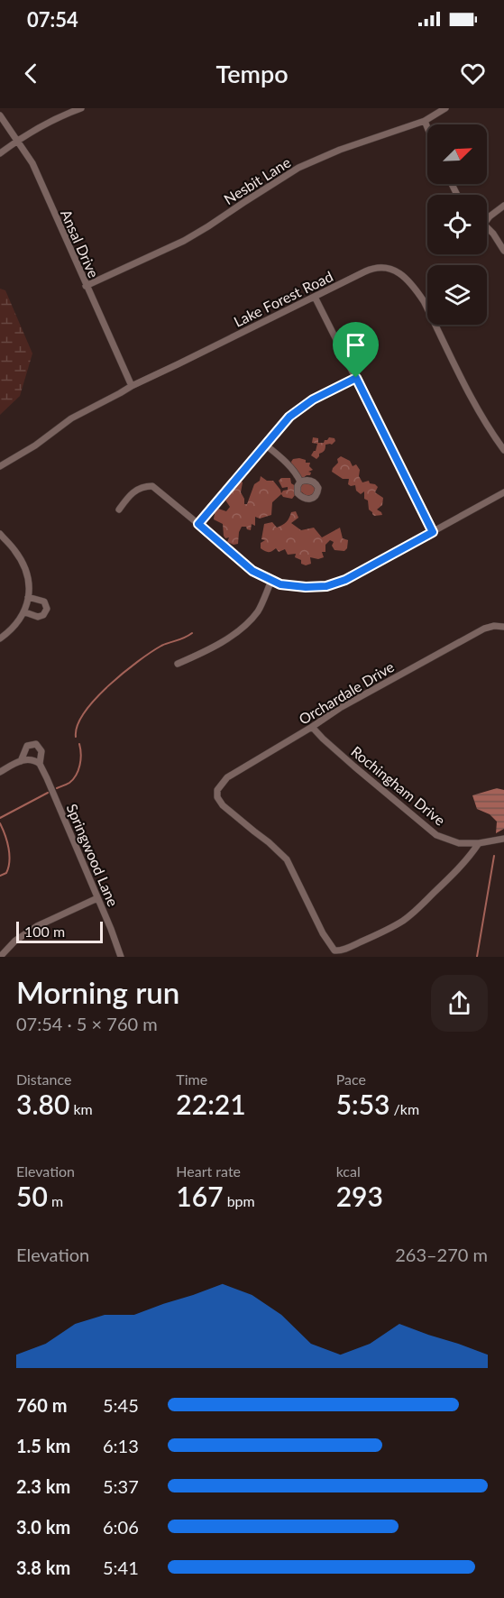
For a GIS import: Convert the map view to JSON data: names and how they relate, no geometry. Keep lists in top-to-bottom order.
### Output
{
  "streets": {
    "street": [
      "Nesbit Lane",
      "Ansal Drive",
      "Lake Forest Road",
      "Orchardale Drive",
      "Rochingham Drive",
      "Springwood Lane"
    ]
  },
  "crossings": [
    ["Nesbit Lane", "Ansal Drive"],
    ["Ansal Drive", "Lake Forest Road"],
    ["Orchardale Drive", "Rochingham Drive"]
  ],
  "scale_bar": "100 m",
  "north": "top right",
  "page": {
    "status": "07:54",
    "header": "Tempo",
    "scale": "100 m",
    "heading": ["Morning run", "07:54 · 5 × 760 m"],
    "stats": [
      ["Distance", "3.80 km"],
      ["Time", "22:21"],
      ["Pace", "5:53 /km"],
      ["Elevation", "50 m"],
      ["Heart rate", "167 bpm"],
      ["kcal", "293"]
    ],
    "chart": ["Elevation", "263–270 m"],
    "list": [
      {
        "name": "760 m",
        "note": "5:45"
      },
      {
        "name": "1.5 km",
        "note": "6:13"
      },
      {
        "name": "2.3 km",
        "note": "5:37"
      },
      {
        "name": "3.0 km",
        "note": "6:06"
      },
      {
        "name": "3.8 km",
        "note": "5:41"
      }
    ]
  }
}
